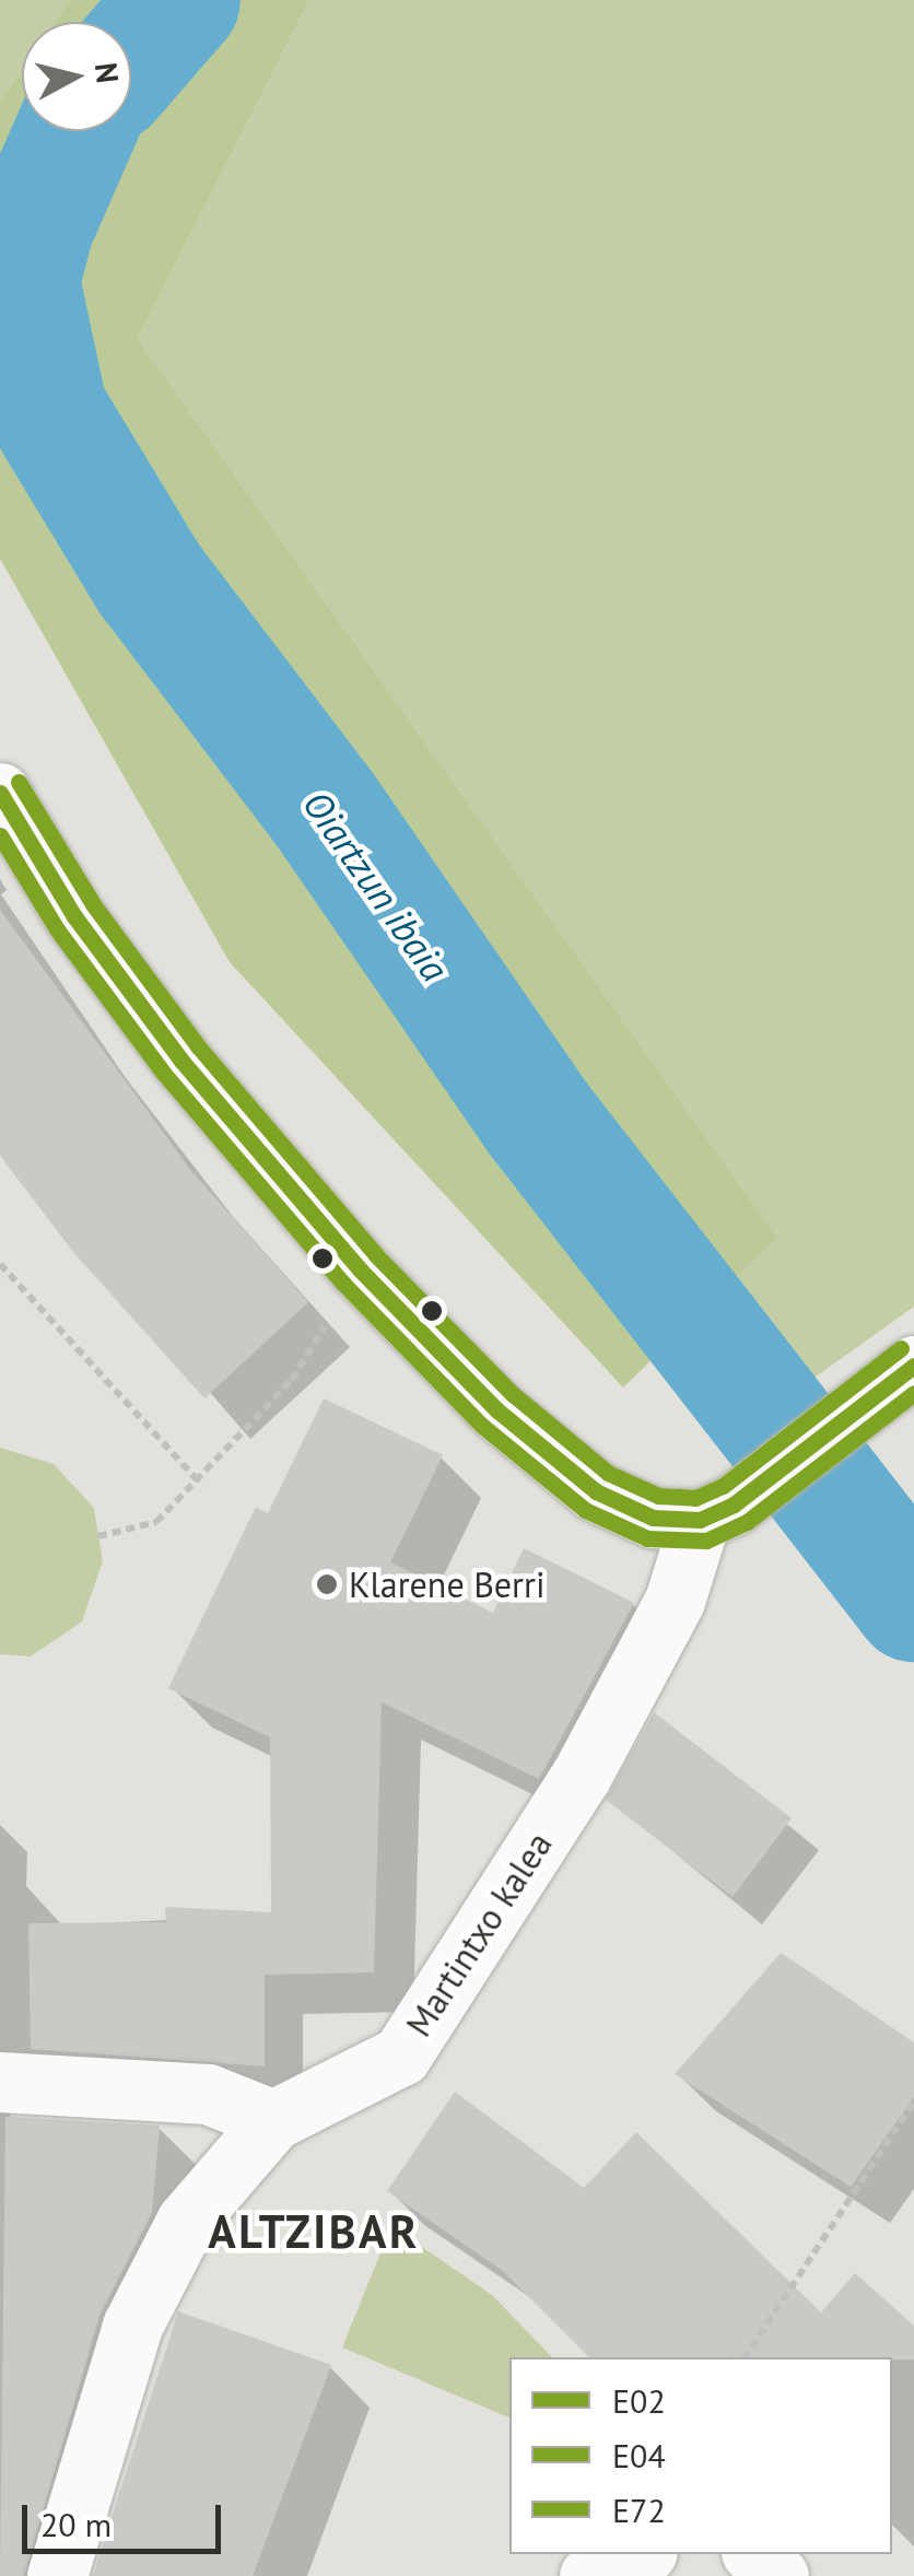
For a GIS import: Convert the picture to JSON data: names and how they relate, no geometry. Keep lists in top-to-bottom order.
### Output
{
  "streets": {
    "street": ["Martintxo kalea"]
  },
  "districts": ["ALTZIBAR"],
  "water": ["Oiartzun ibaia"],
  "places": ["Klarene Berri"],
  "lines": ["transit line E72", "transit line E02", "transit line E04"],
  "legend": ["E02", "E04", "E72"],
  "scale_bar": "20 m",
  "north": "right"
}
